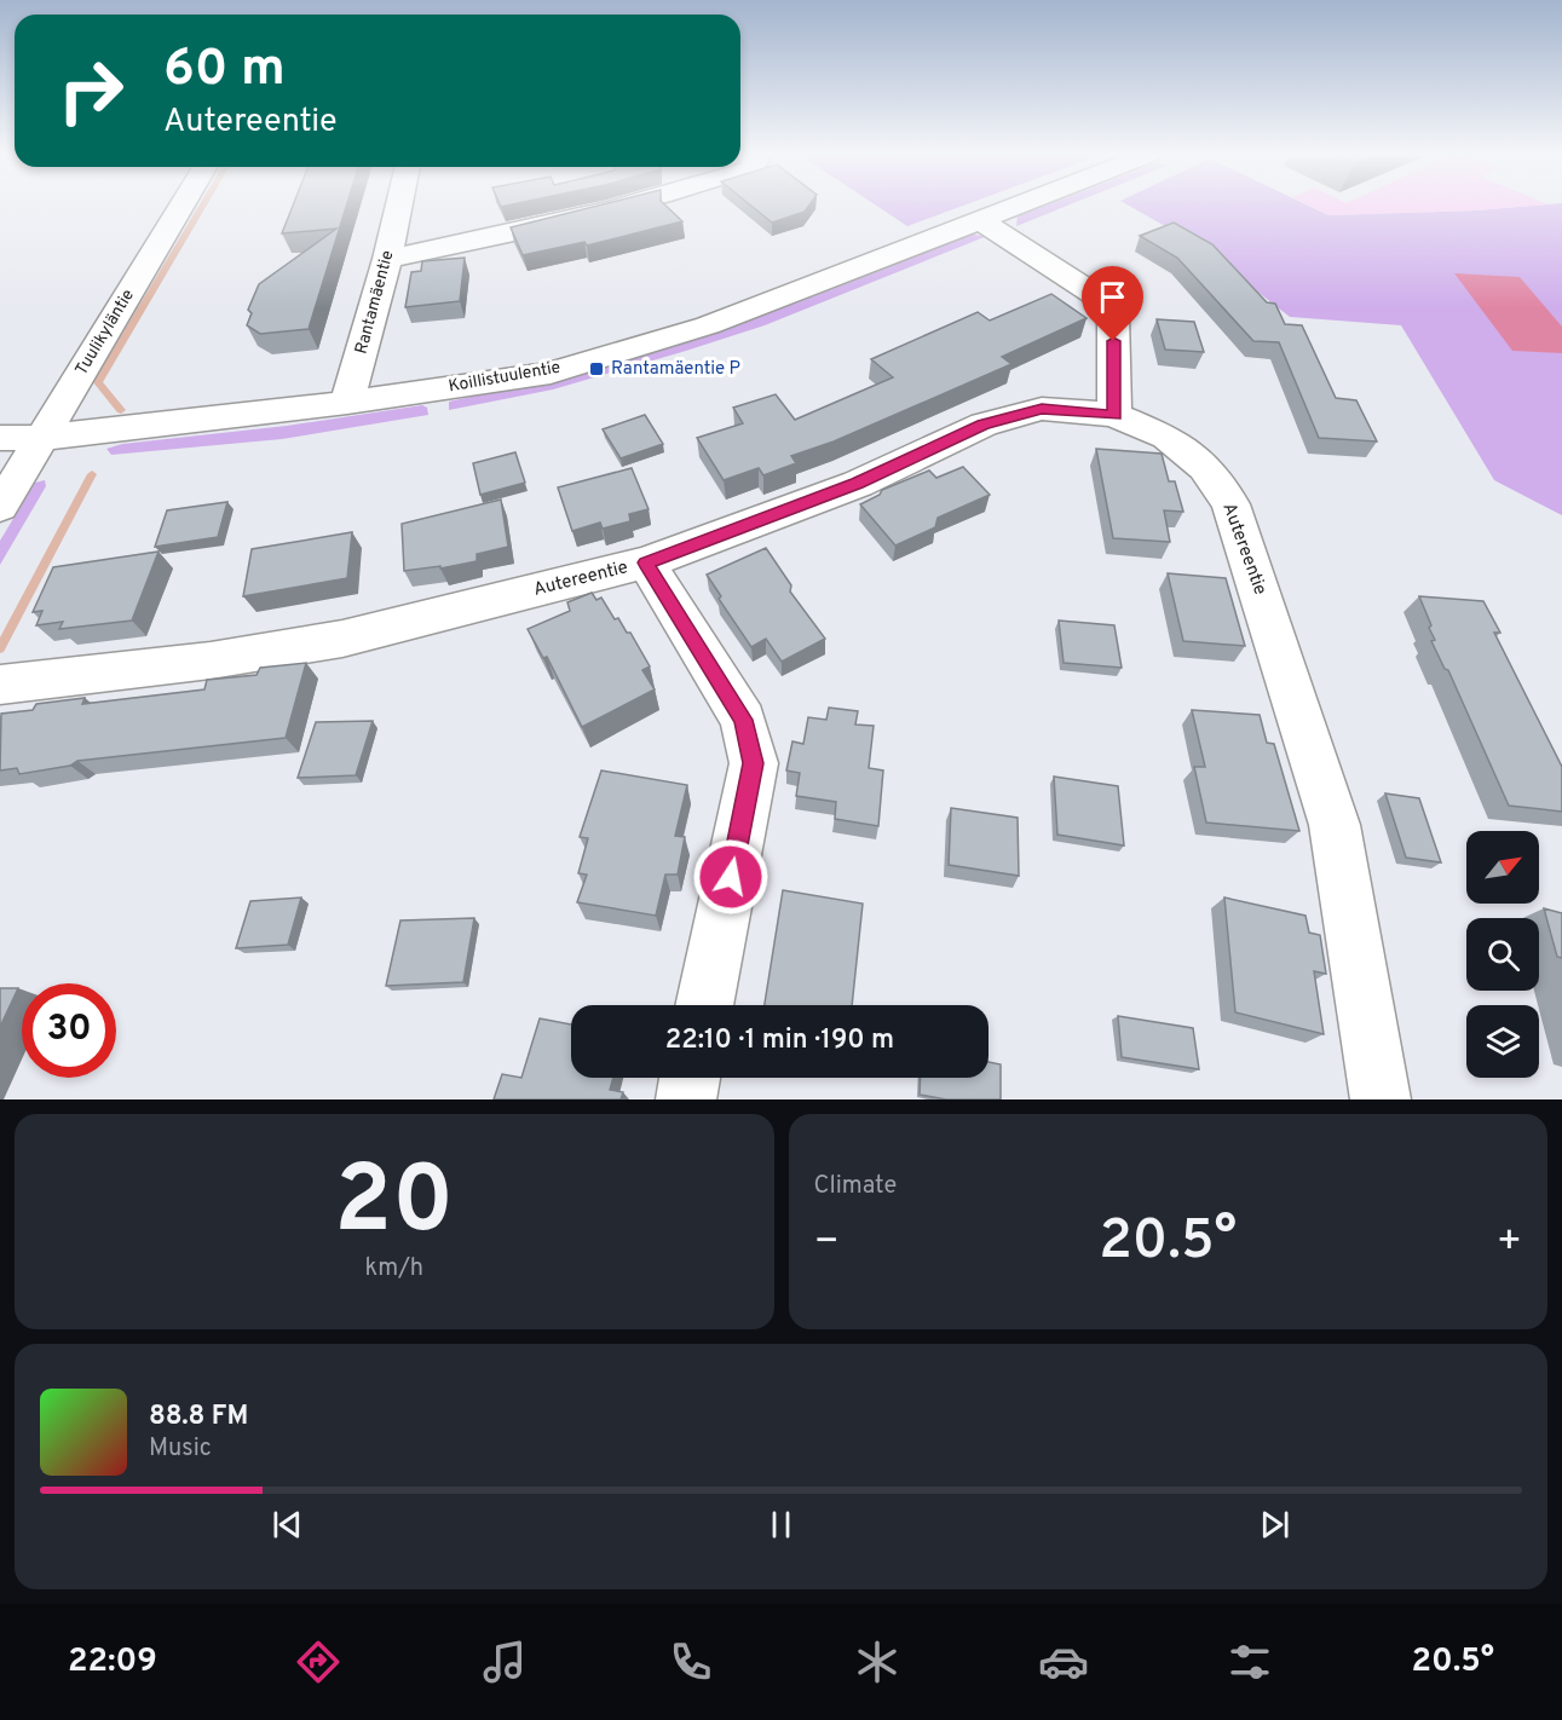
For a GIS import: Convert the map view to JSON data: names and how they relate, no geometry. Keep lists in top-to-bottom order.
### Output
{
  "streets": {
    "street": [
      "Rantamäentie",
      "Tuulikyläntie",
      "Koillistuulentie",
      "Autereentie"
    ]
  },
  "crossings": [
    ["Rantamäentie", "Koillistuulentie"],
    ["Tuulikyläntie", "Koillistuulentie"]
  ],
  "places": {
    "transit": ["Rantamäentie P"]
  },
  "north": "top right",
  "page": {
    "turn": ["60 m", "Autereentie"],
    "limit": "30",
    "trip": "22:10 · 1 min · 190 m",
    "tile": [
      ["20", "km/h"],
      "Climate"
    ],
    "heat": ["−", "20.5°", "+"],
    "song": ["88.8 FM", "Music"],
    "tabs": ["22:09", "20.5°"]
  }
}
